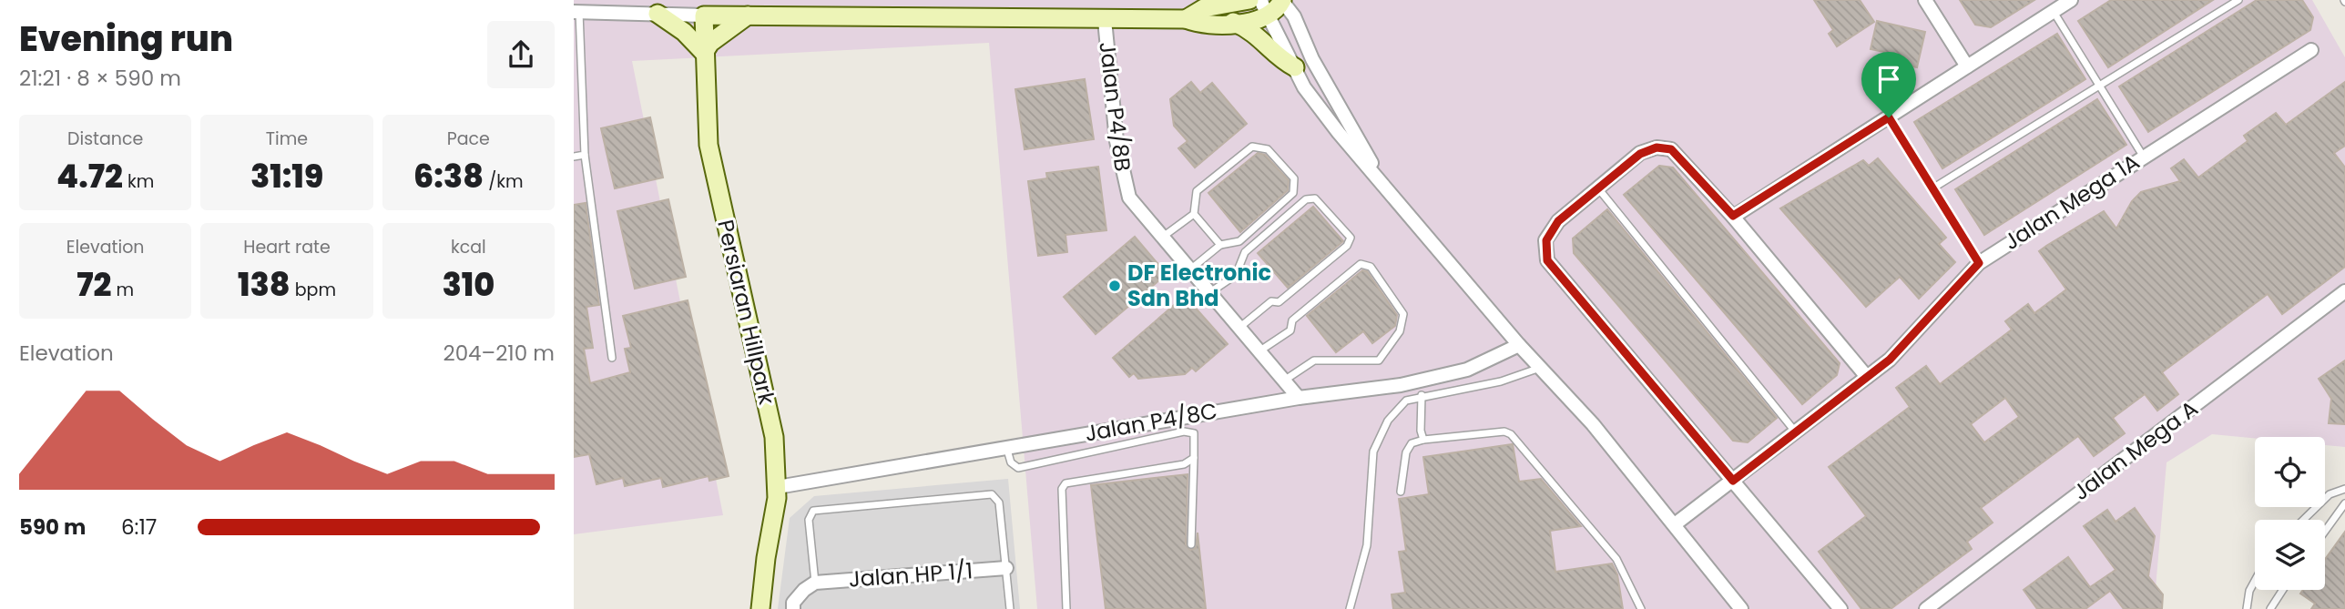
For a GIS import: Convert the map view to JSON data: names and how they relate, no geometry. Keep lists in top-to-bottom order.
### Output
{
  "streets": {
    "street": [
      "Jalan P4/8B",
      "Jalan Mega 1A",
      "Persiaran Hillpark",
      "Jalan P4/8C",
      "Jalan Mega A",
      "Jalan HP 1/1"
    ]
  },
  "crossings": [
    ["Jalan P4/8B", "Jalan P4/8C"],
    ["Persiaran Hillpark", "Jalan P4/8C"]
  ],
  "places": ["DF Electronic Sdn Bhd"],
  "page": {
    "heading": ["Evening run", "21:21 · 8 × 590 m"],
    "stats": [
      ["Distance", "4.72 km"],
      ["Time", "31:19"],
      ["Pace", "6:38 /km"],
      ["Elevation", "72 m"],
      ["Heart rate", "138 bpm"],
      ["kcal", "310"]
    ],
    "chart": ["Elevation", "204–210 m"],
    "list": [
      {
        "name": "590 m",
        "note": "6:17"
      }
    ]
  }
}
